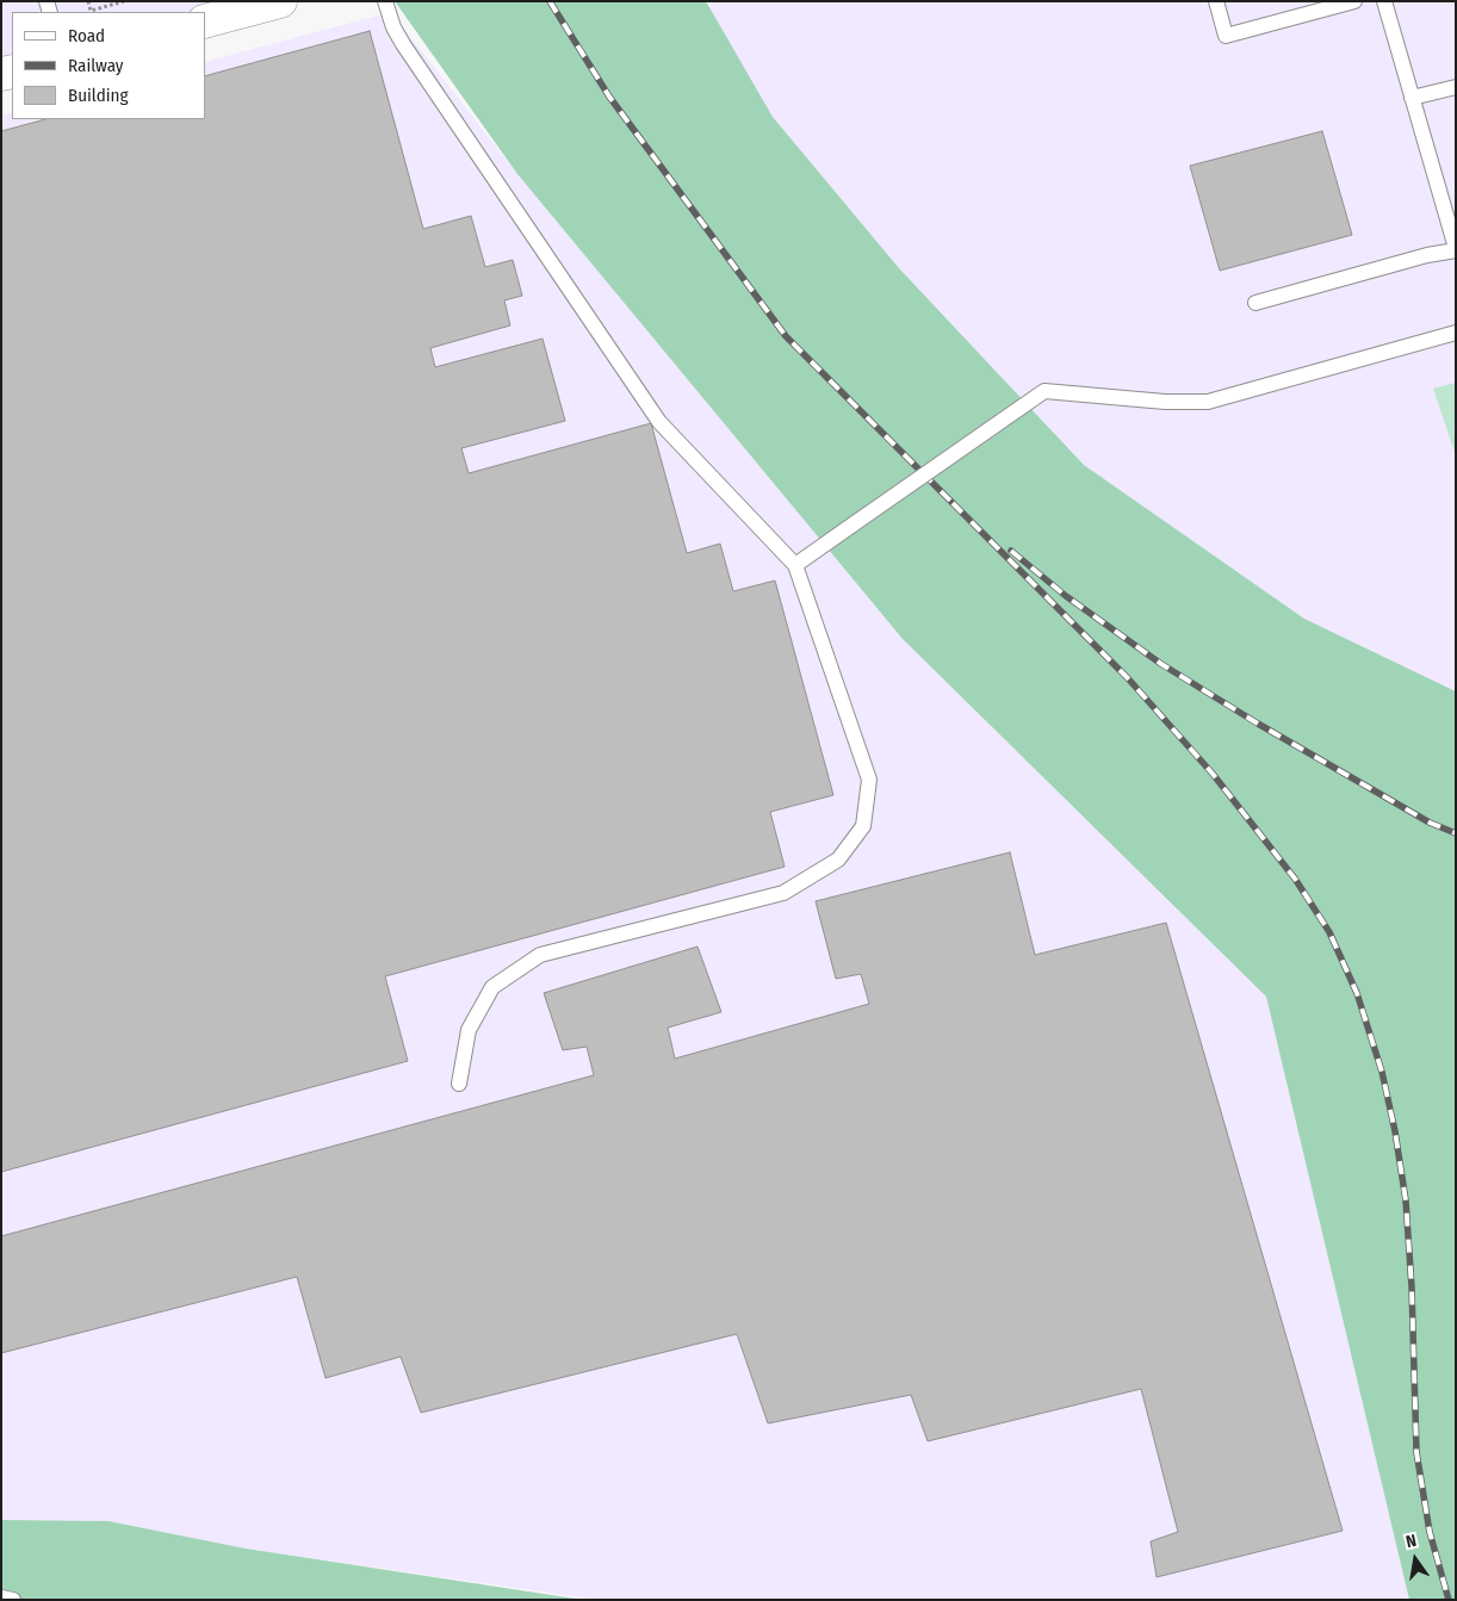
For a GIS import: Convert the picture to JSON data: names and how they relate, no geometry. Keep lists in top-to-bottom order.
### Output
{
  "legend": ["Road", "Railway", "Building"],
  "north": "top"
}
